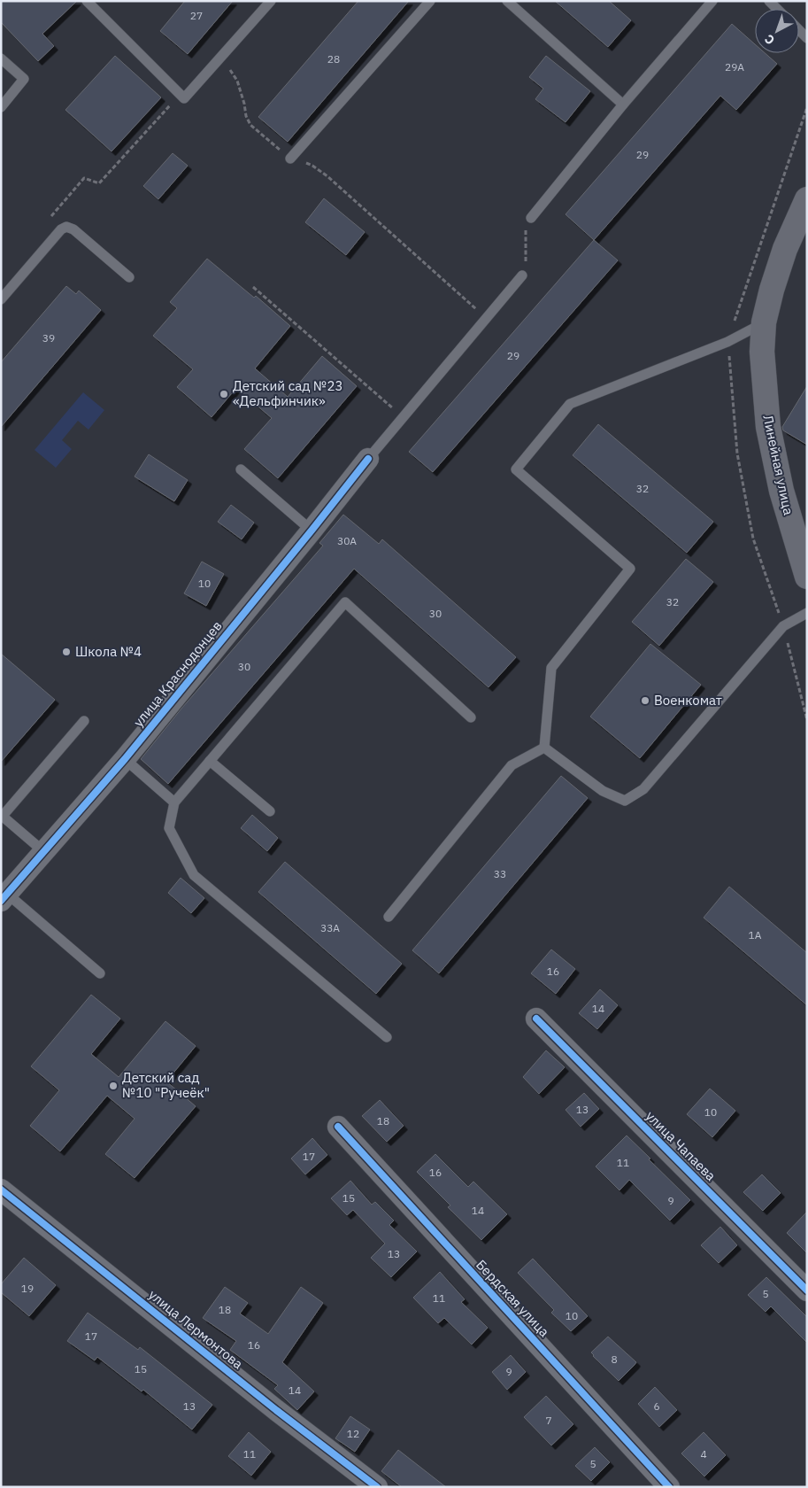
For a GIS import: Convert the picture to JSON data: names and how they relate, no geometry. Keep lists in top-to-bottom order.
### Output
{
  "streets": {
    "main road": ["Линейная улица"],
    "street": [
      "улица Краснодонцев",
      "улица Чапаева",
      "Бердская улица",
      "улица Лермонтова"
    ]
  },
  "places": [
    "Детский сад №23 «Дельфинчик»",
    "Школа №4",
    "Военкомат",
    "Детский сад №10 \"Ручеёк\""
  ],
  "house_numbers": [
    "27",
    "28",
    "29А",
    "29",
    "39",
    "29",
    "32",
    "30А",
    "10",
    "32",
    "30",
    "30",
    "33",
    "33А",
    "1А",
    "16",
    "14",
    "13",
    "10",
    "18",
    "17",
    "11",
    "16",
    "15",
    "9",
    "14",
    "13",
    "19",
    "5",
    "11",
    "18",
    "10",
    "17",
    "16",
    "8",
    "15",
    "9",
    "14",
    "13",
    "6",
    "7",
    "12",
    "11",
    "4",
    "5"
  ],
  "north": "bottom left"
}
